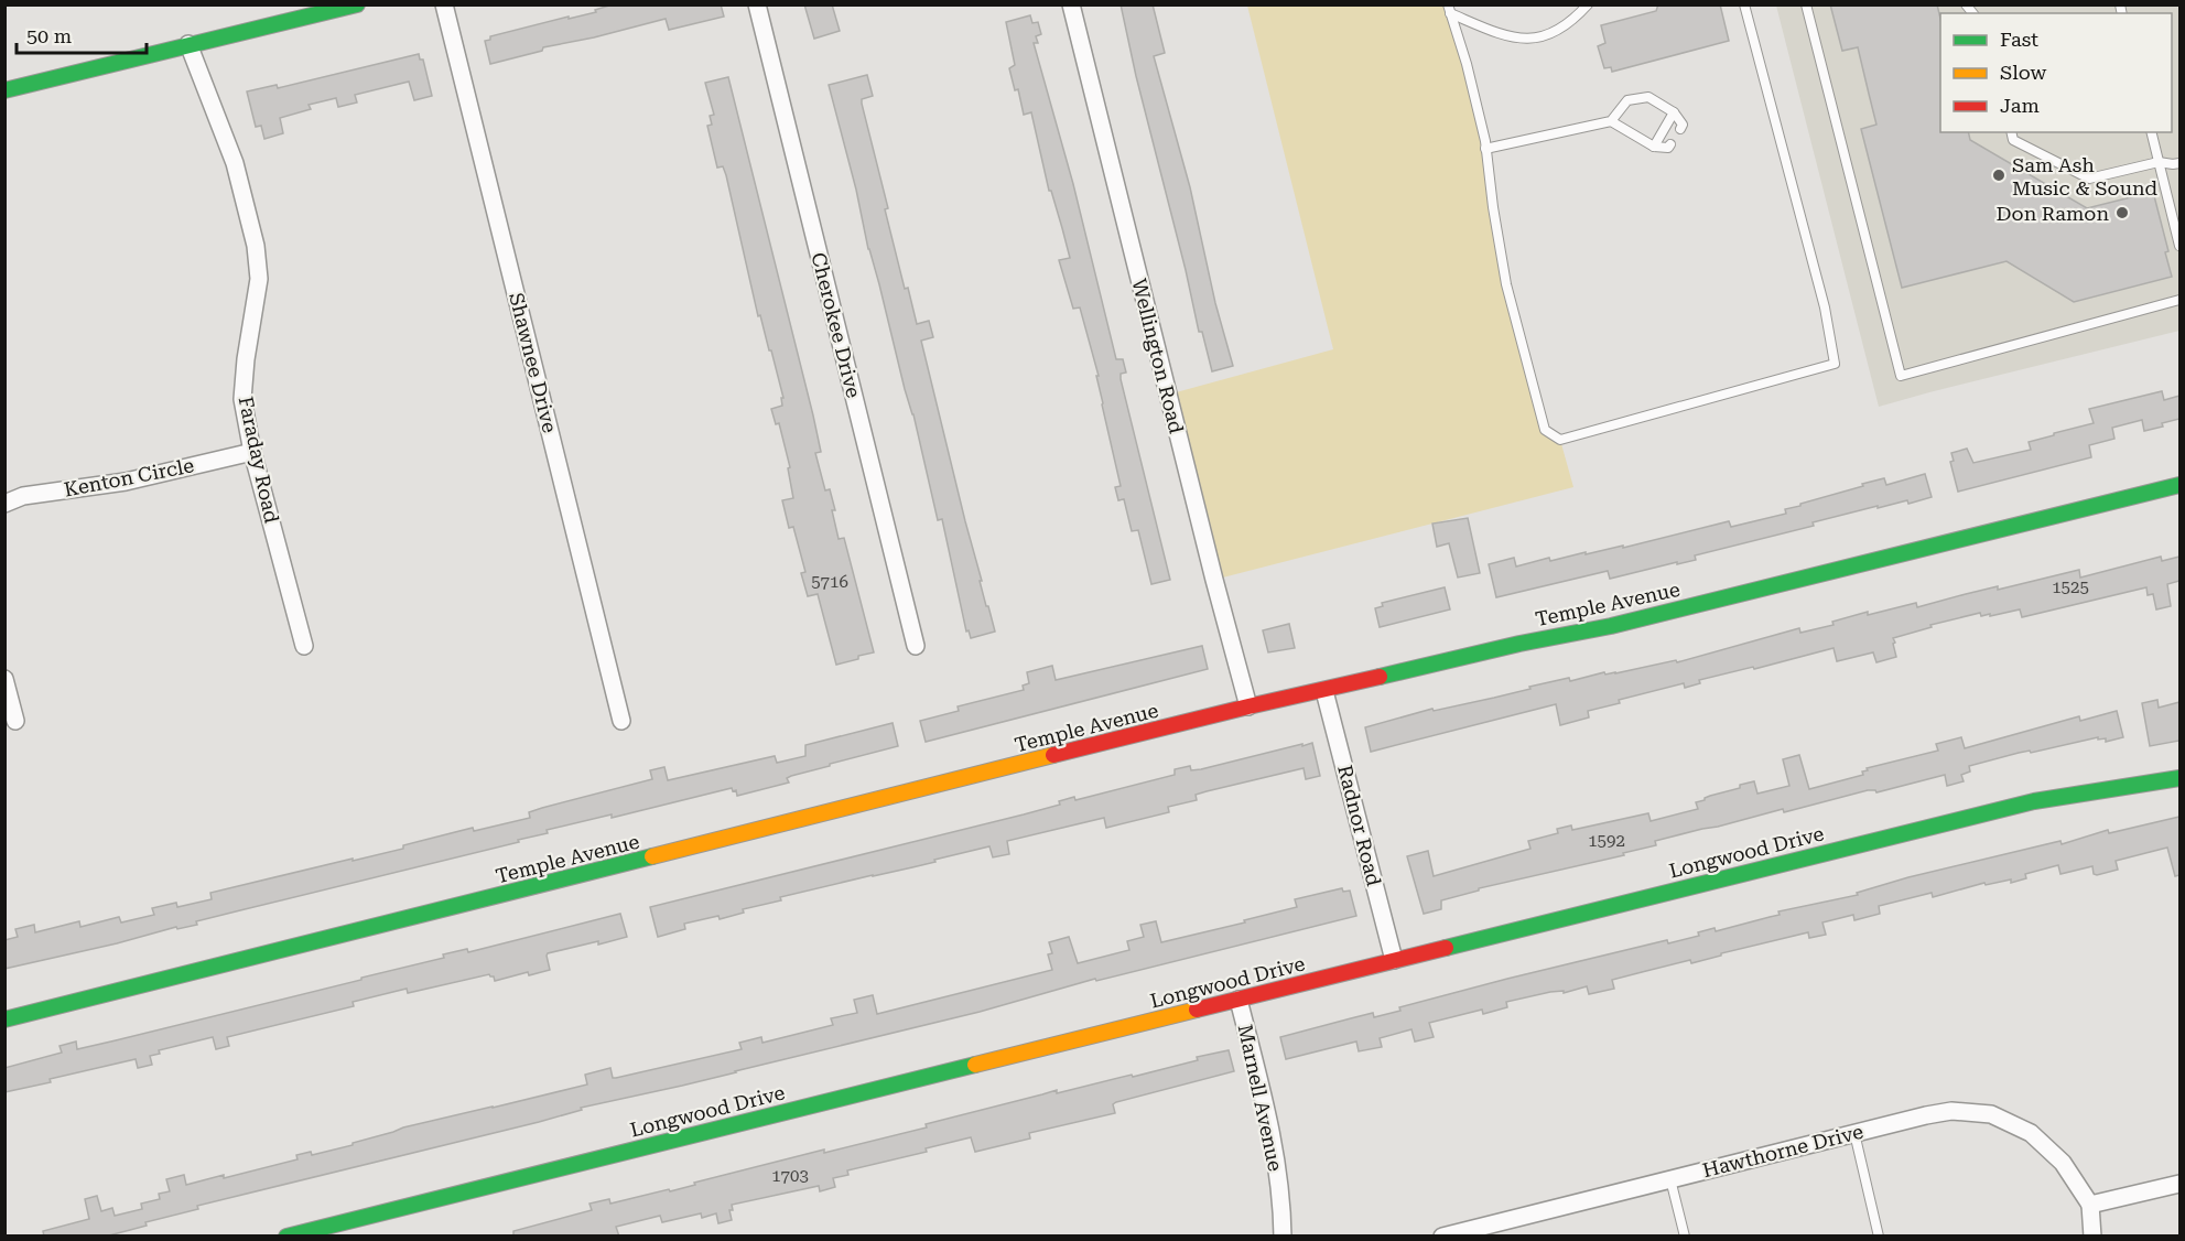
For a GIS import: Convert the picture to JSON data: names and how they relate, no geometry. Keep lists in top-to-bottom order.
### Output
{
  "streets": {
    "street": [
      "Cherokee Drive",
      "Wellington Road",
      "Shawnee Drive",
      "Faraday Road",
      "Kenton Circle",
      "Temple Avenue",
      "Radnor Road",
      "Longwood Drive",
      "Marnell Avenue",
      "Hawthorne Drive"
    ]
  },
  "crossings": [
    ["Wellington Road", "Temple Avenue"],
    ["Faraday Road", "Kenton Circle"],
    ["Temple Avenue", "Radnor Road"],
    ["Radnor Road", "Longwood Drive"],
    ["Longwood Drive", "Marnell Avenue"]
  ],
  "places": ["Sam Ash Music & Sound", "Don Ramon"],
  "house_numbers": [
    "5716",
    "1525",
    "1592",
    "1703"
  ],
  "legend": ["Fast", "Slow", "Jam"],
  "scale_bar": "50 m"
}
